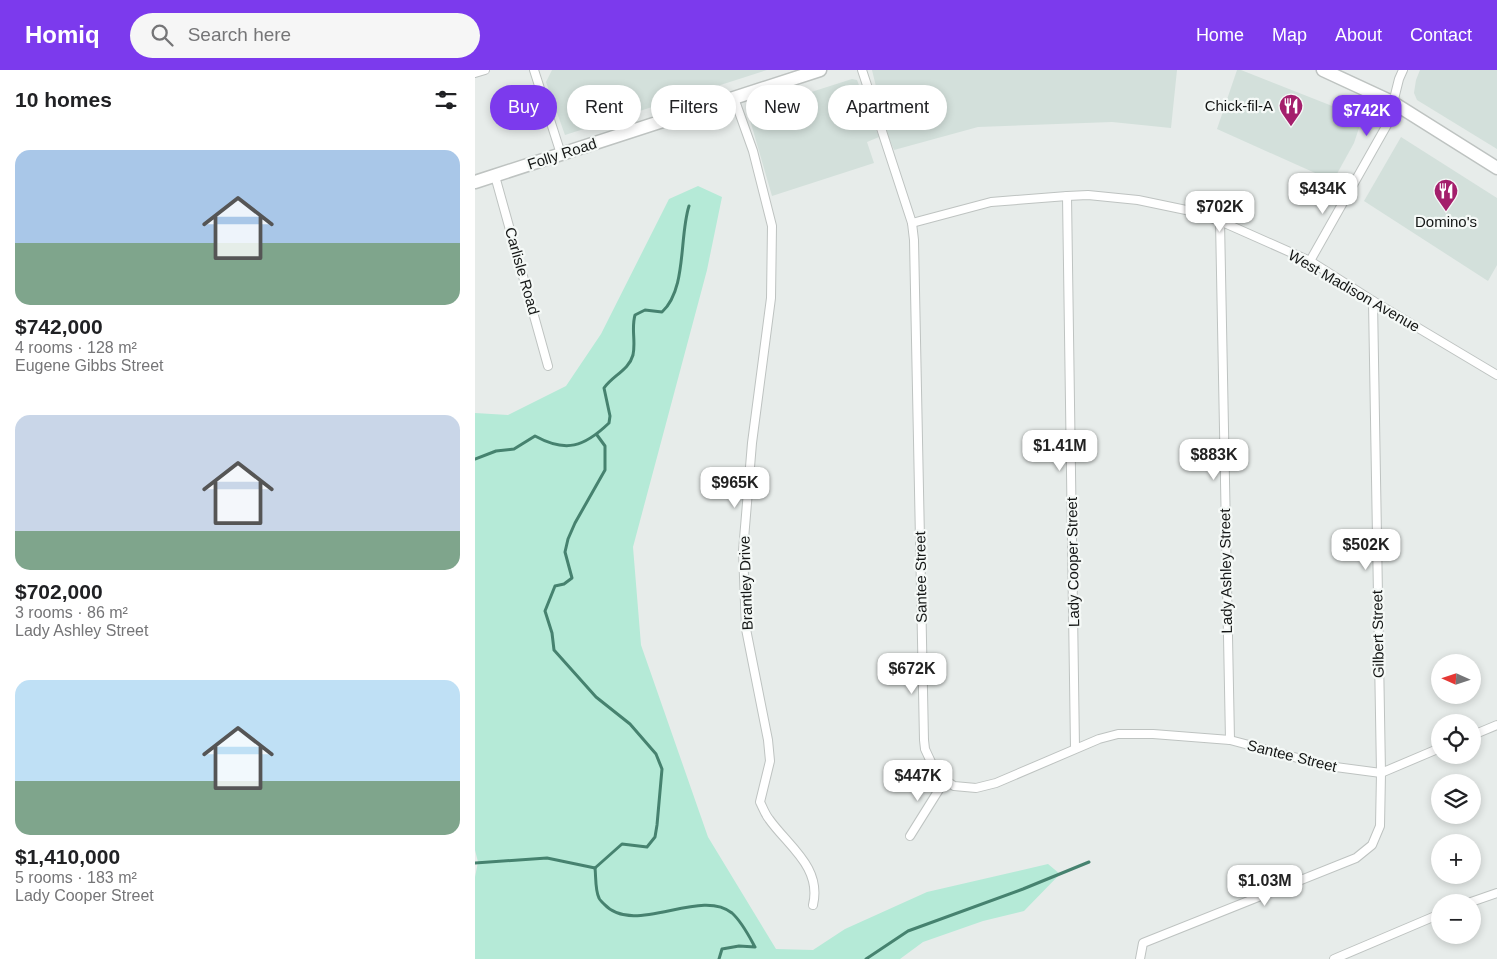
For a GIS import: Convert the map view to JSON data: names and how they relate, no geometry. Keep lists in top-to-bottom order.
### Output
{
  "streets": {
    "main road": ["Folly Road"],
    "street": [
      "Carlisle Road",
      "West Madison Avenue",
      "Lady Cooper Street",
      "Lady Ashley Street",
      "Santee Street",
      "Brantley Drive",
      "Gilbert Street"
    ]
  },
  "crossings": [
    ["Folly Road", "Carlisle Road"],
    ["West Madison Avenue", "Lady Cooper Street"],
    ["West Madison Avenue", "Lady Ashley Street"],
    ["West Madison Avenue", "Santee Street"],
    ["West Madison Avenue", "Gilbert Street"],
    ["Lady Cooper Street", "Santee Street"],
    ["Lady Ashley Street", "Santee Street"],
    ["Santee Street", "Gilbert Street"]
  ],
  "places": {
    "restaurant": ["Chick-fil-A", "Domino's"]
  },
  "north": "left",
  "page": {
    "header": "Homiq",
    "search": "Search here",
    "nav": [
      "Home",
      "Map",
      "About",
      "Contact"
    ],
    "heading": "10 homes",
    "chip": [
      "Buy",
      "Rent",
      "Filters",
      "New",
      "Apartment"
    ],
    "price": [
      "$742K",
      "$434K",
      "$702K",
      "$1.41M",
      "$883K",
      "$965K",
      "$502K",
      "$672K",
      "$447K",
      "$1.03M"
    ],
    "list": [
      {
        "name": "$742,000",
        "note": "4 rooms · 128 m² · Eugene Gibbs Street"
      },
      {
        "name": "$702,000",
        "note": "3 rooms · 86 m² · Lady Ashley Street"
      },
      {
        "name": "$1,410,000",
        "note": "5 rooms · 183 m² · Lady Cooper Street"
      }
    ],
    "map_buttons": ["+", "−"]
  }
}
